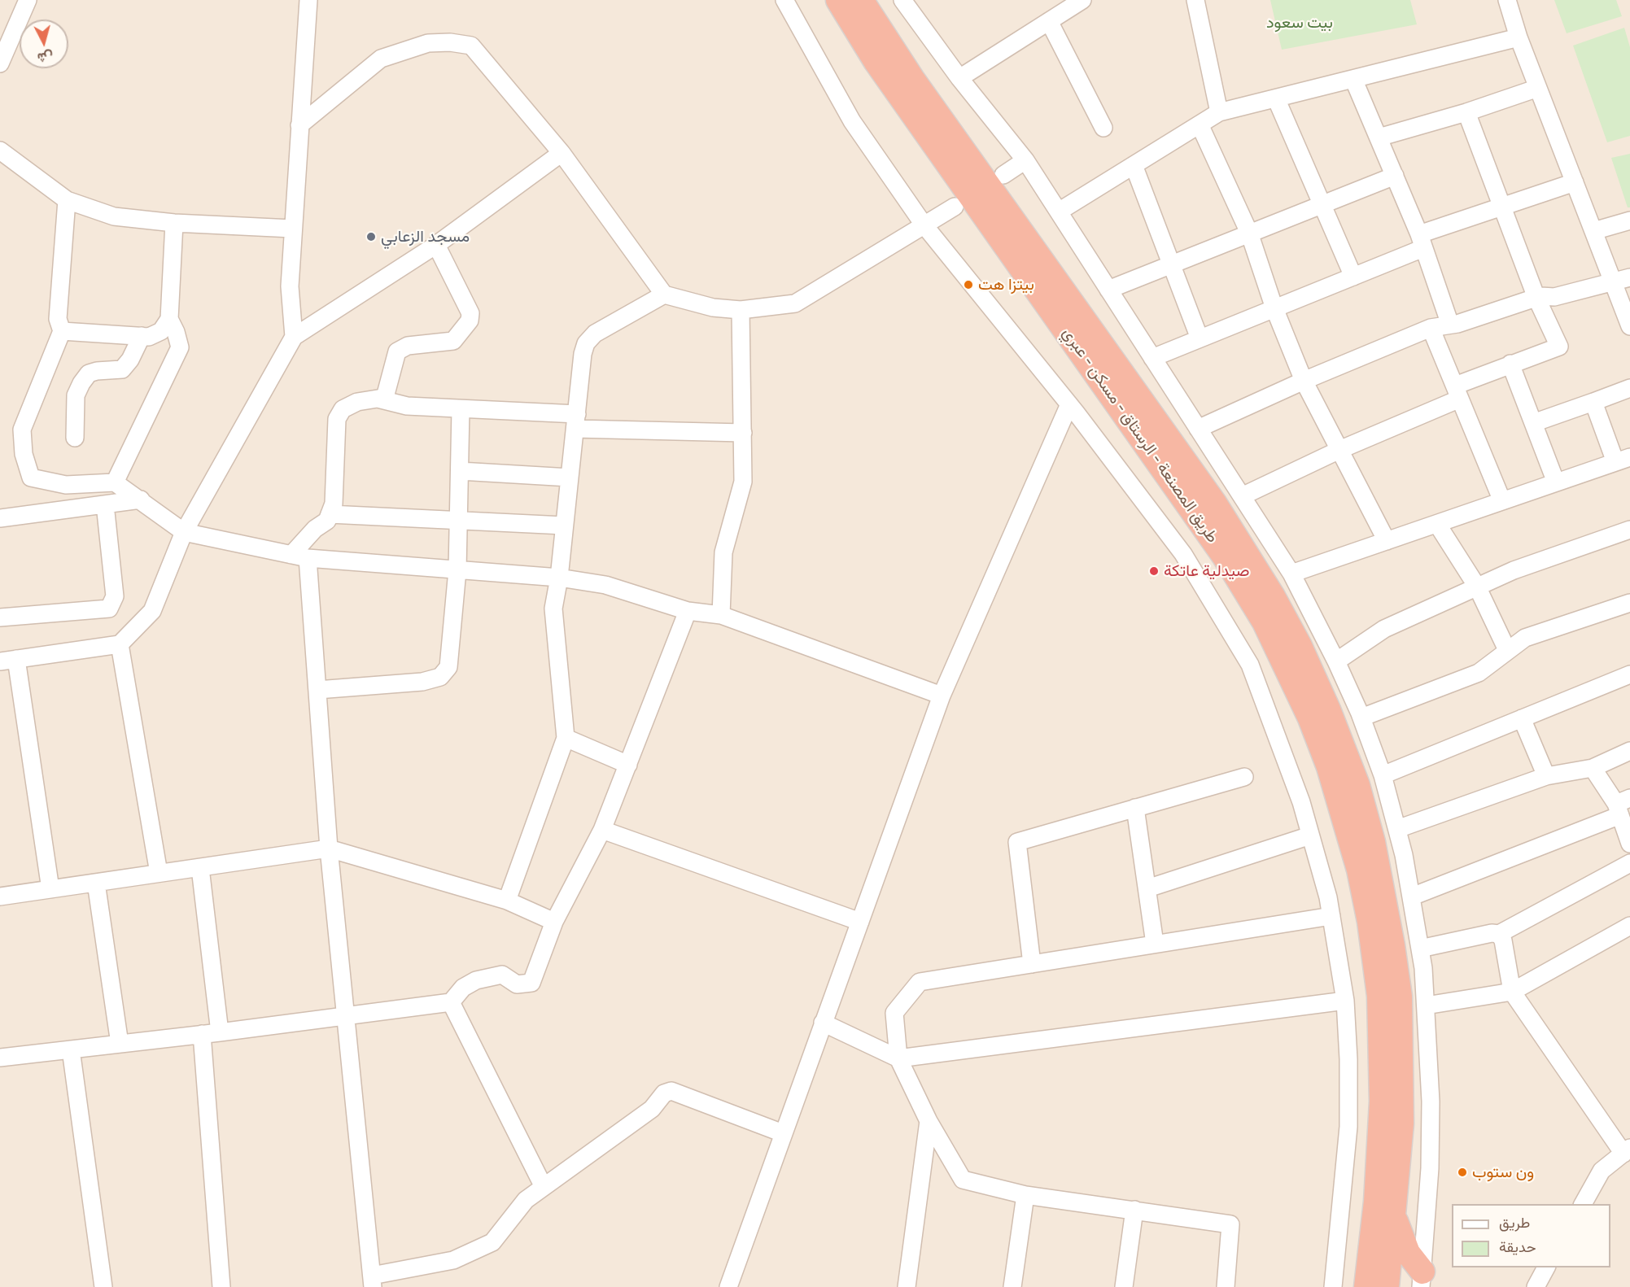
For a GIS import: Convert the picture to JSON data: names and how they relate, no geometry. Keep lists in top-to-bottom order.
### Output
{
  "streets": {
    "highway": ["طريق المصنعة - الرستاق - مسكن - عبري"]
  },
  "parks": ["بيت سعود"],
  "places": [
    "مسجد الزعابي",
    "بيتزا هت",
    "صيدلية عاتكة",
    "ون ستوب"
  ],
  "legend": ["طريق", "حديقة"],
  "north": "bottom"
}
